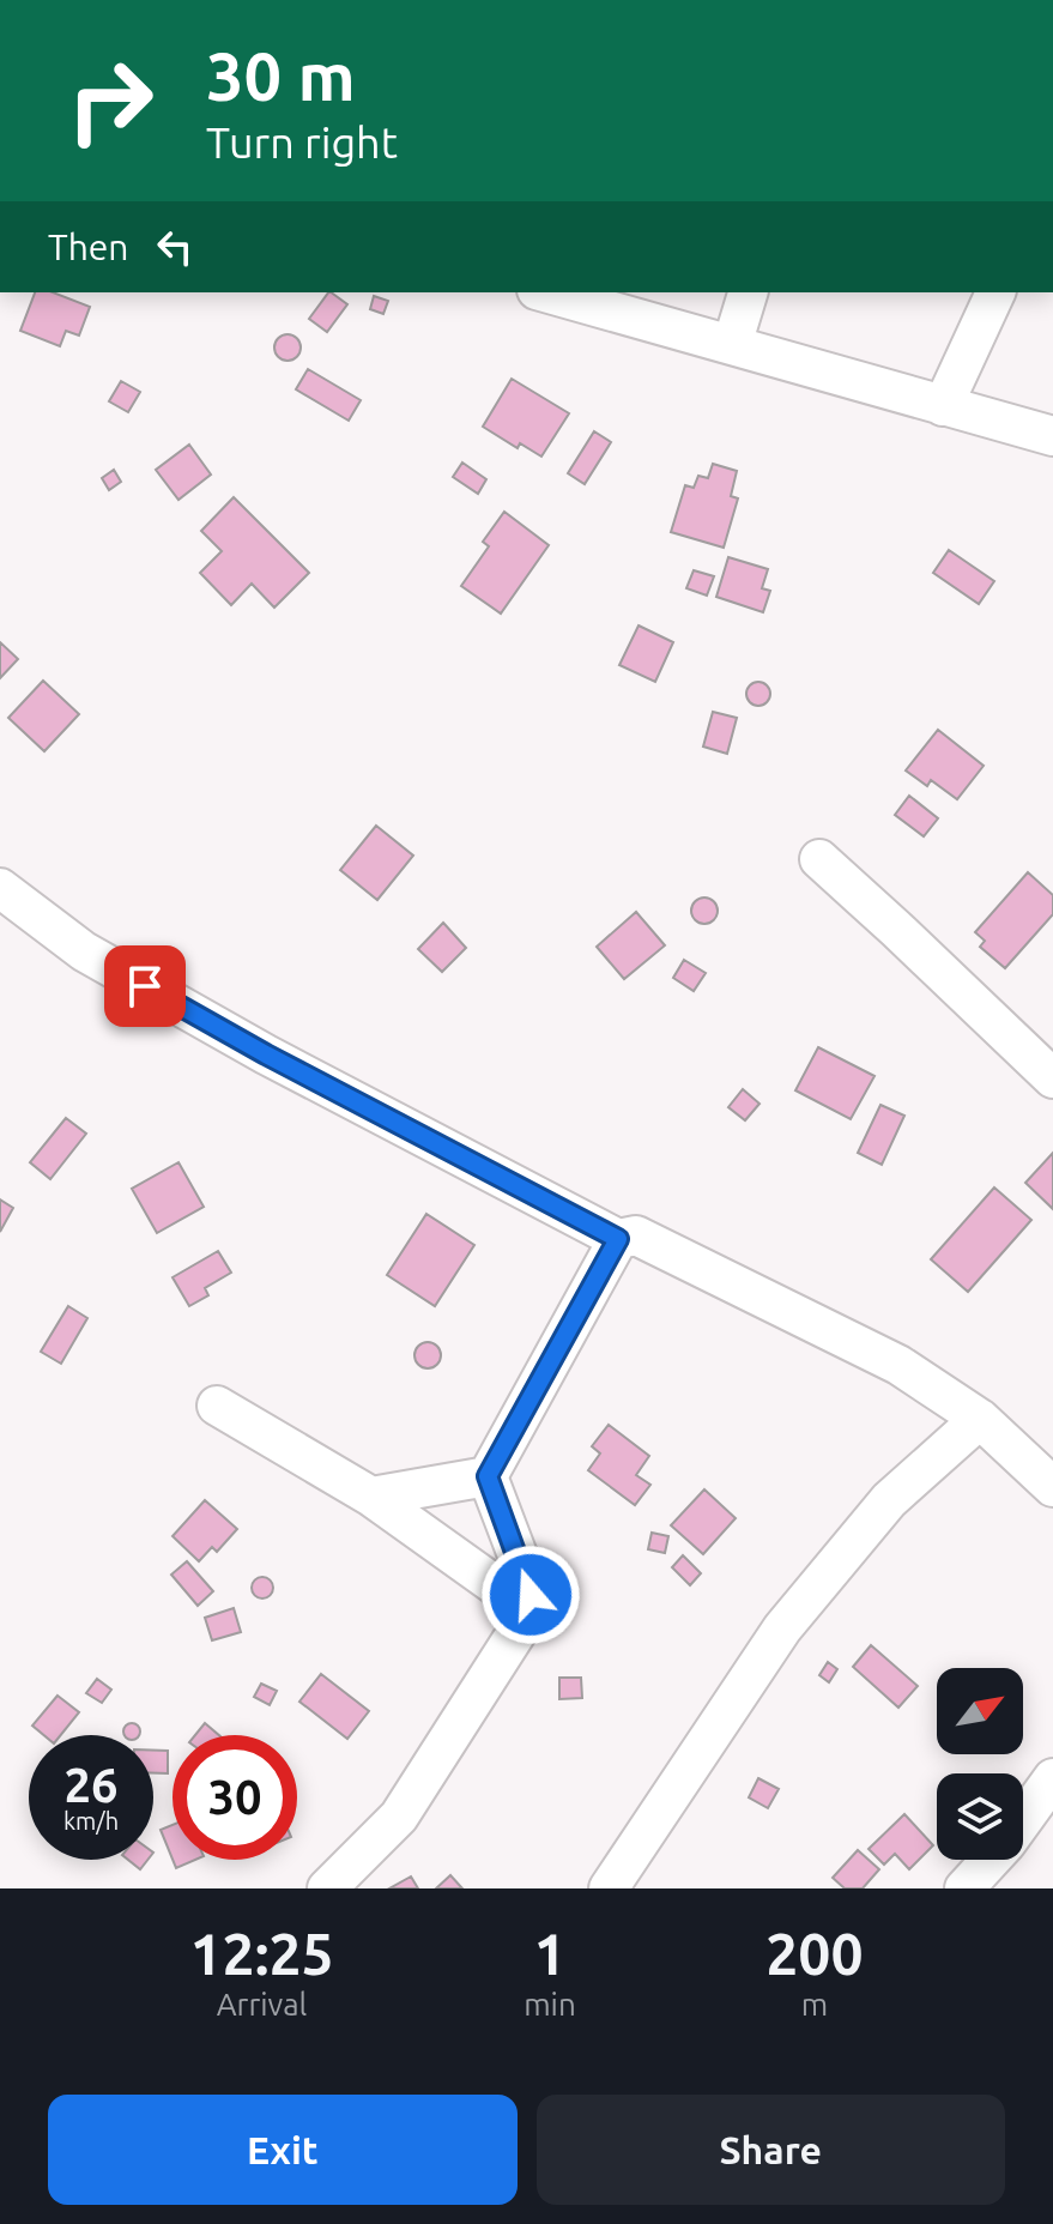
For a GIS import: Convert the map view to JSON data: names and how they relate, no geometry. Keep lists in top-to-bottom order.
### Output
{
  "north": "top right",
  "page": {
    "turn": ["30 m", "Turn right"],
    "then": "Then",
    "speed": "26 km/h",
    "limit": "30",
    "eta": [
      "12:25",
      "Arrival",
      "1",
      "min",
      "200",
      "m"
    ],
    "buttons": ["Exit", "Share"]
  }
}
